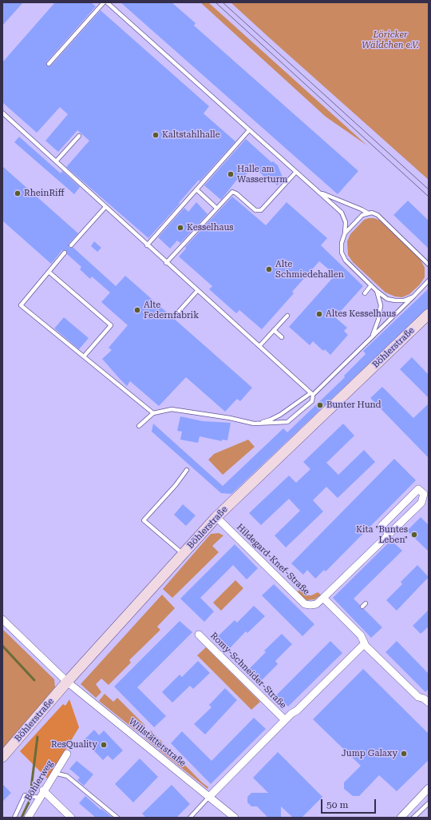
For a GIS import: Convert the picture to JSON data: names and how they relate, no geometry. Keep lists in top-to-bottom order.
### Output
{
  "streets": {
    "street": [
      "Böhlerstraße",
      "Hildegard-Knef-Straße",
      "Romy-Schneider-Straße",
      "Willstätterstraße",
      "Böhlerweg"
    ]
  },
  "crossings": [
    ["Böhlerstraße", "Hildegard-Knef-Straße"],
    ["Böhlerstraße", "Willstätterstraße"],
    ["Romy-Schneider-Straße", "Willstätterstraße"]
  ],
  "parks": ["Löricker Wäldchen e.V."],
  "places": [
    "Kaltstahlhalle",
    "Halle am Wasserturm",
    "RheinRiff",
    "Kesselhaus",
    "Alte Schmiedehallen",
    "Alte Federnfabrik",
    "Altes Kesselhaus",
    "Bunter Hund",
    "Kita \"Buntes Leben\"",
    "ResQuality",
    "Jump Galaxy"
  ],
  "scale_bar": "50 m"
}
